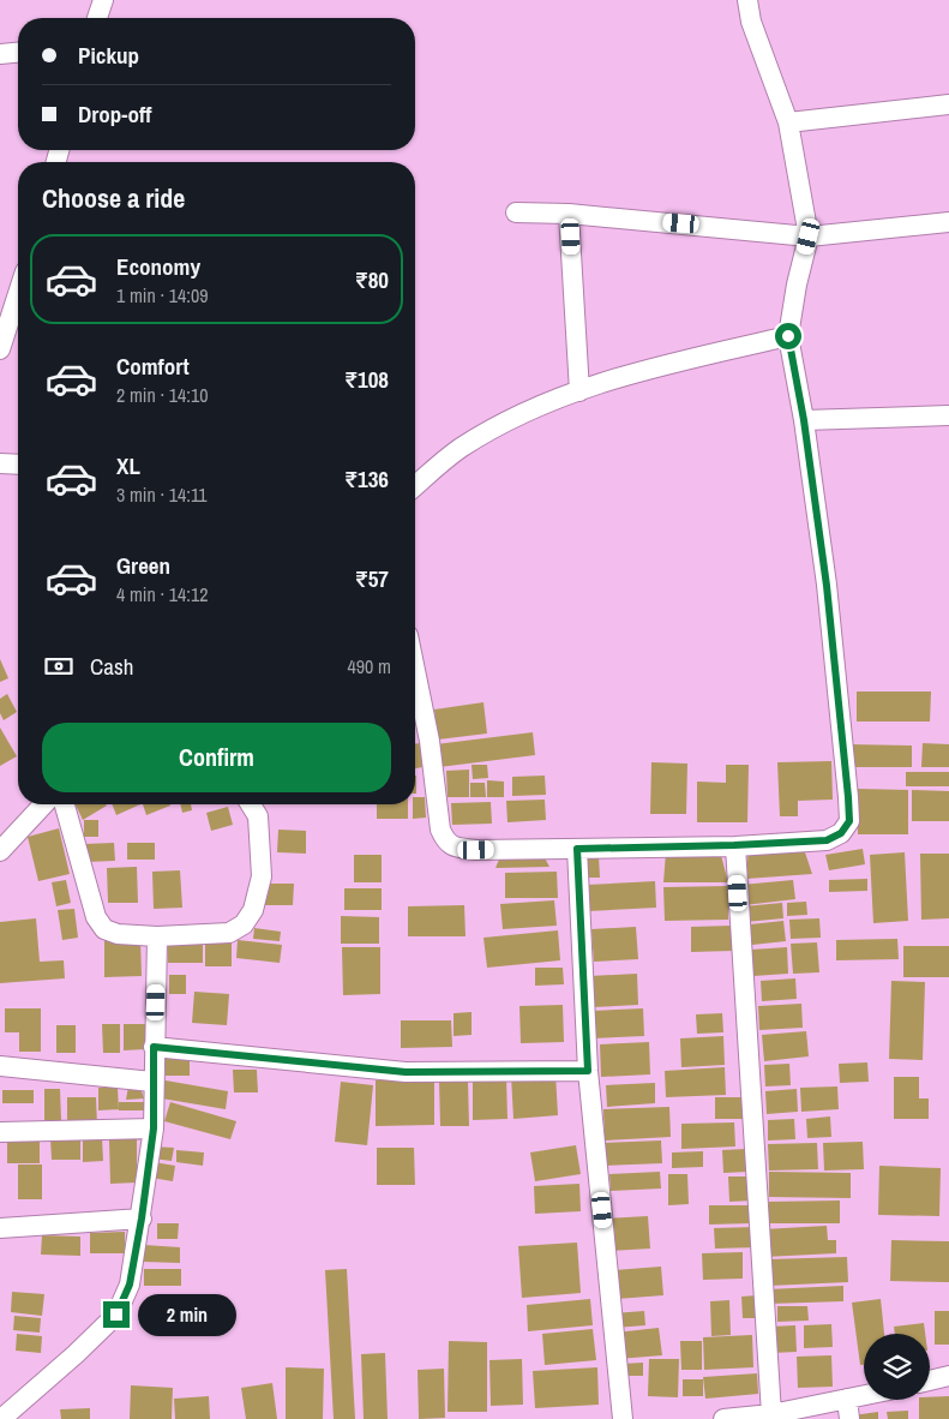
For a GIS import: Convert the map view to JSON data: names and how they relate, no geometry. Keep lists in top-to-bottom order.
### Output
{
  "page": {
    "banner": ["Pickup", "Drop-off"],
    "heading": "Choose a ride",
    "list": [
      {
        "name": "Economy",
        "note": "1 min · 14:09",
        "value": "₹80"
      },
      {
        "name": "Comfort",
        "note": "2 min · 14:10",
        "value": "₹108"
      },
      {
        "name": "XL",
        "note": "3 min · 14:11",
        "value": "₹136"
      },
      {
        "name": "Green",
        "note": "4 min · 14:12",
        "value": "₹57"
      }
    ],
    "pay": ["Cash", "490 m"],
    "buttons": "Confirm",
    "bubble": "2 min"
  }
}
